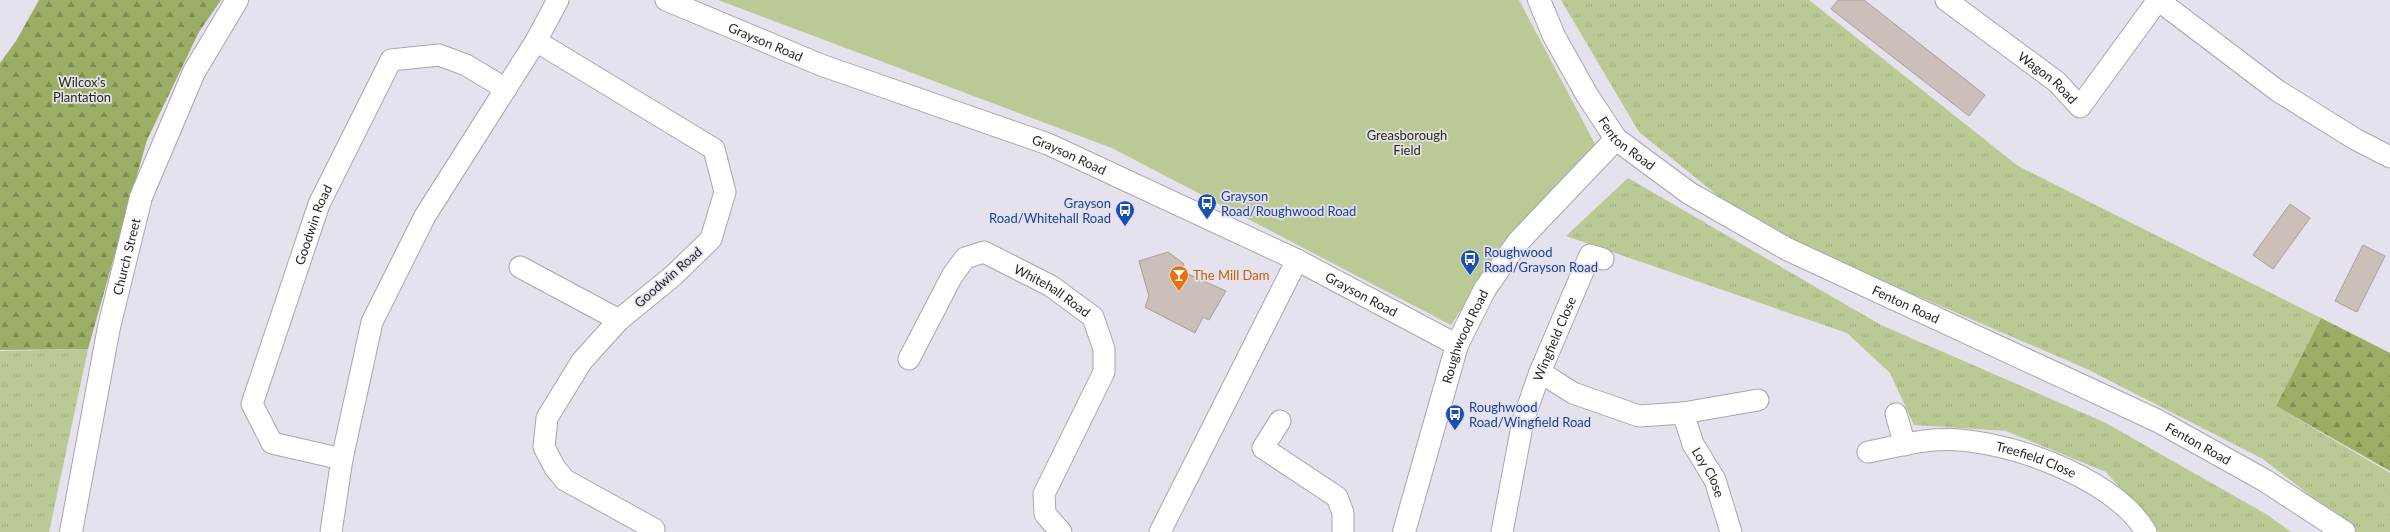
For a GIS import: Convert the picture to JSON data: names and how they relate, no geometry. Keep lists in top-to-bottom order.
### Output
{
  "streets": {
    "street": [
      "Grayson Road",
      "Wagon Road",
      "Fenton Road",
      "Goodwin Road",
      "Church Street",
      "Whitehall Road",
      "Roughwood Road",
      "Wingfield Close",
      "Treefield Close",
      "Loy Close"
    ]
  },
  "crossings": [
    ["Grayson Road", "Roughwood Road"],
    ["Fenton Road", "Roughwood Road"]
  ],
  "parks": ["Wilcox's Plantation", "Greasborough Field"],
  "places": {
    "bus stop": [
      "Grayson Road/Roughwood Road",
      "Grayson Road/Whitehall Road",
      "Roughwood Road/Grayson Road",
      "Roughwood Road/Wingfield Road"
    ],
    "bar": ["The Mill Dam"]
  }
}
